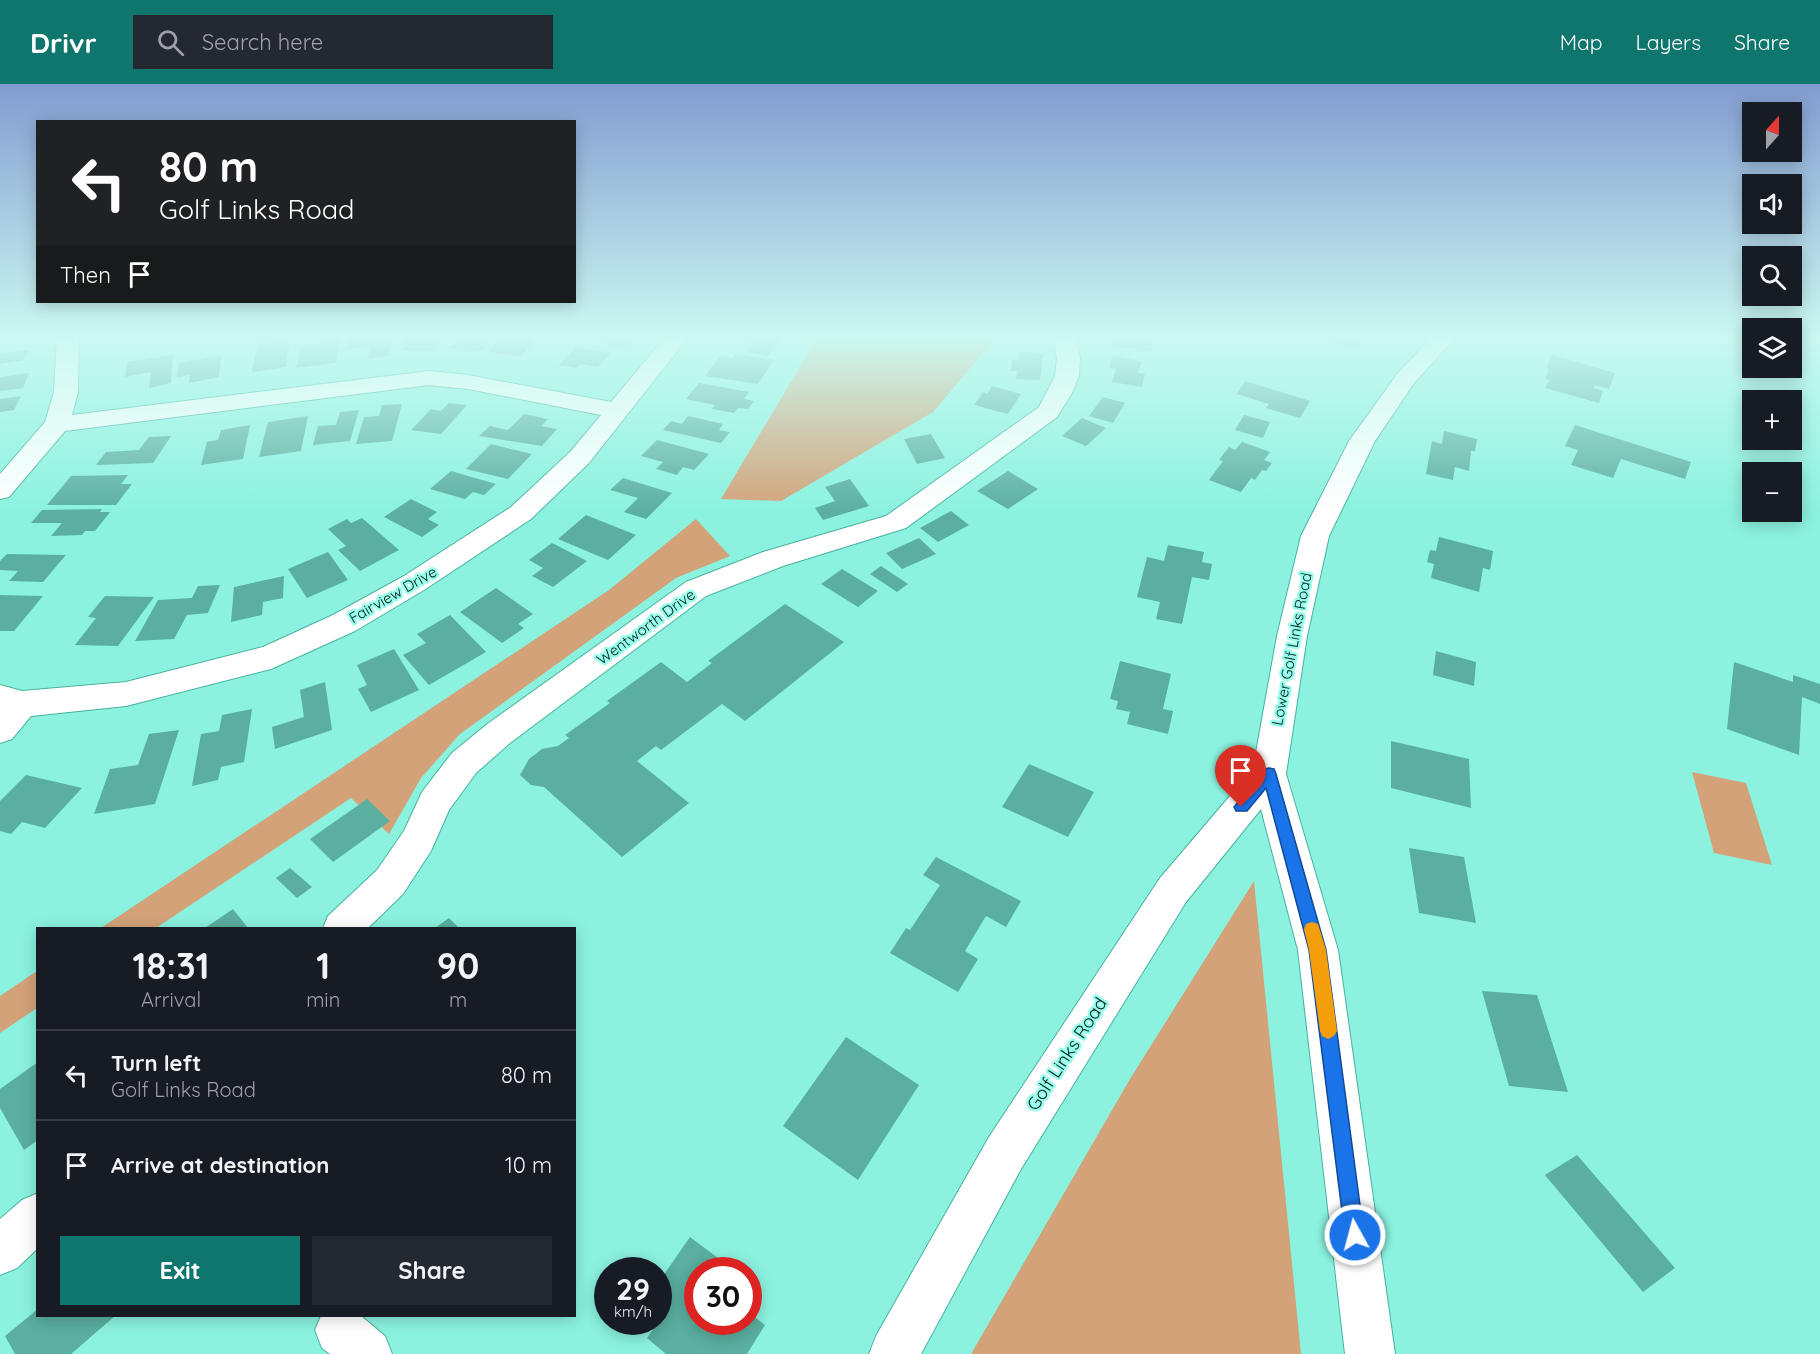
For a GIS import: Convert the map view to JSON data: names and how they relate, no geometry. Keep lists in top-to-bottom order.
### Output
{
  "streets": {
    "street": [
      "Fairview Drive",
      "Wentworth Drive",
      "Lower Golf Links Road",
      "Golf Links Road"
    ]
  },
  "crossings": [
    ["Lower Golf Links Road", "Golf Links Road"]
  ],
  "north": "top",
  "page": {
    "header": "Drivr",
    "search": "Search here",
    "nav": ["Map", "Layers", "Share"],
    "map_buttons": ["+", "−"],
    "turn": ["80 m", "Golf Links Road"],
    "then": "Then",
    "eta": [
      "18:31",
      "Arrival",
      "1",
      "min",
      "90",
      "m"
    ],
    "list": [
      {
        "name": "Turn left",
        "note": "Golf Links Road",
        "value": "80 m"
      },
      {
        "name": "Arrive at destination",
        "value": "10 m"
      }
    ],
    "buttons": ["Exit", "Share"],
    "speed": "29 km/h",
    "limit": "30"
  }
}
